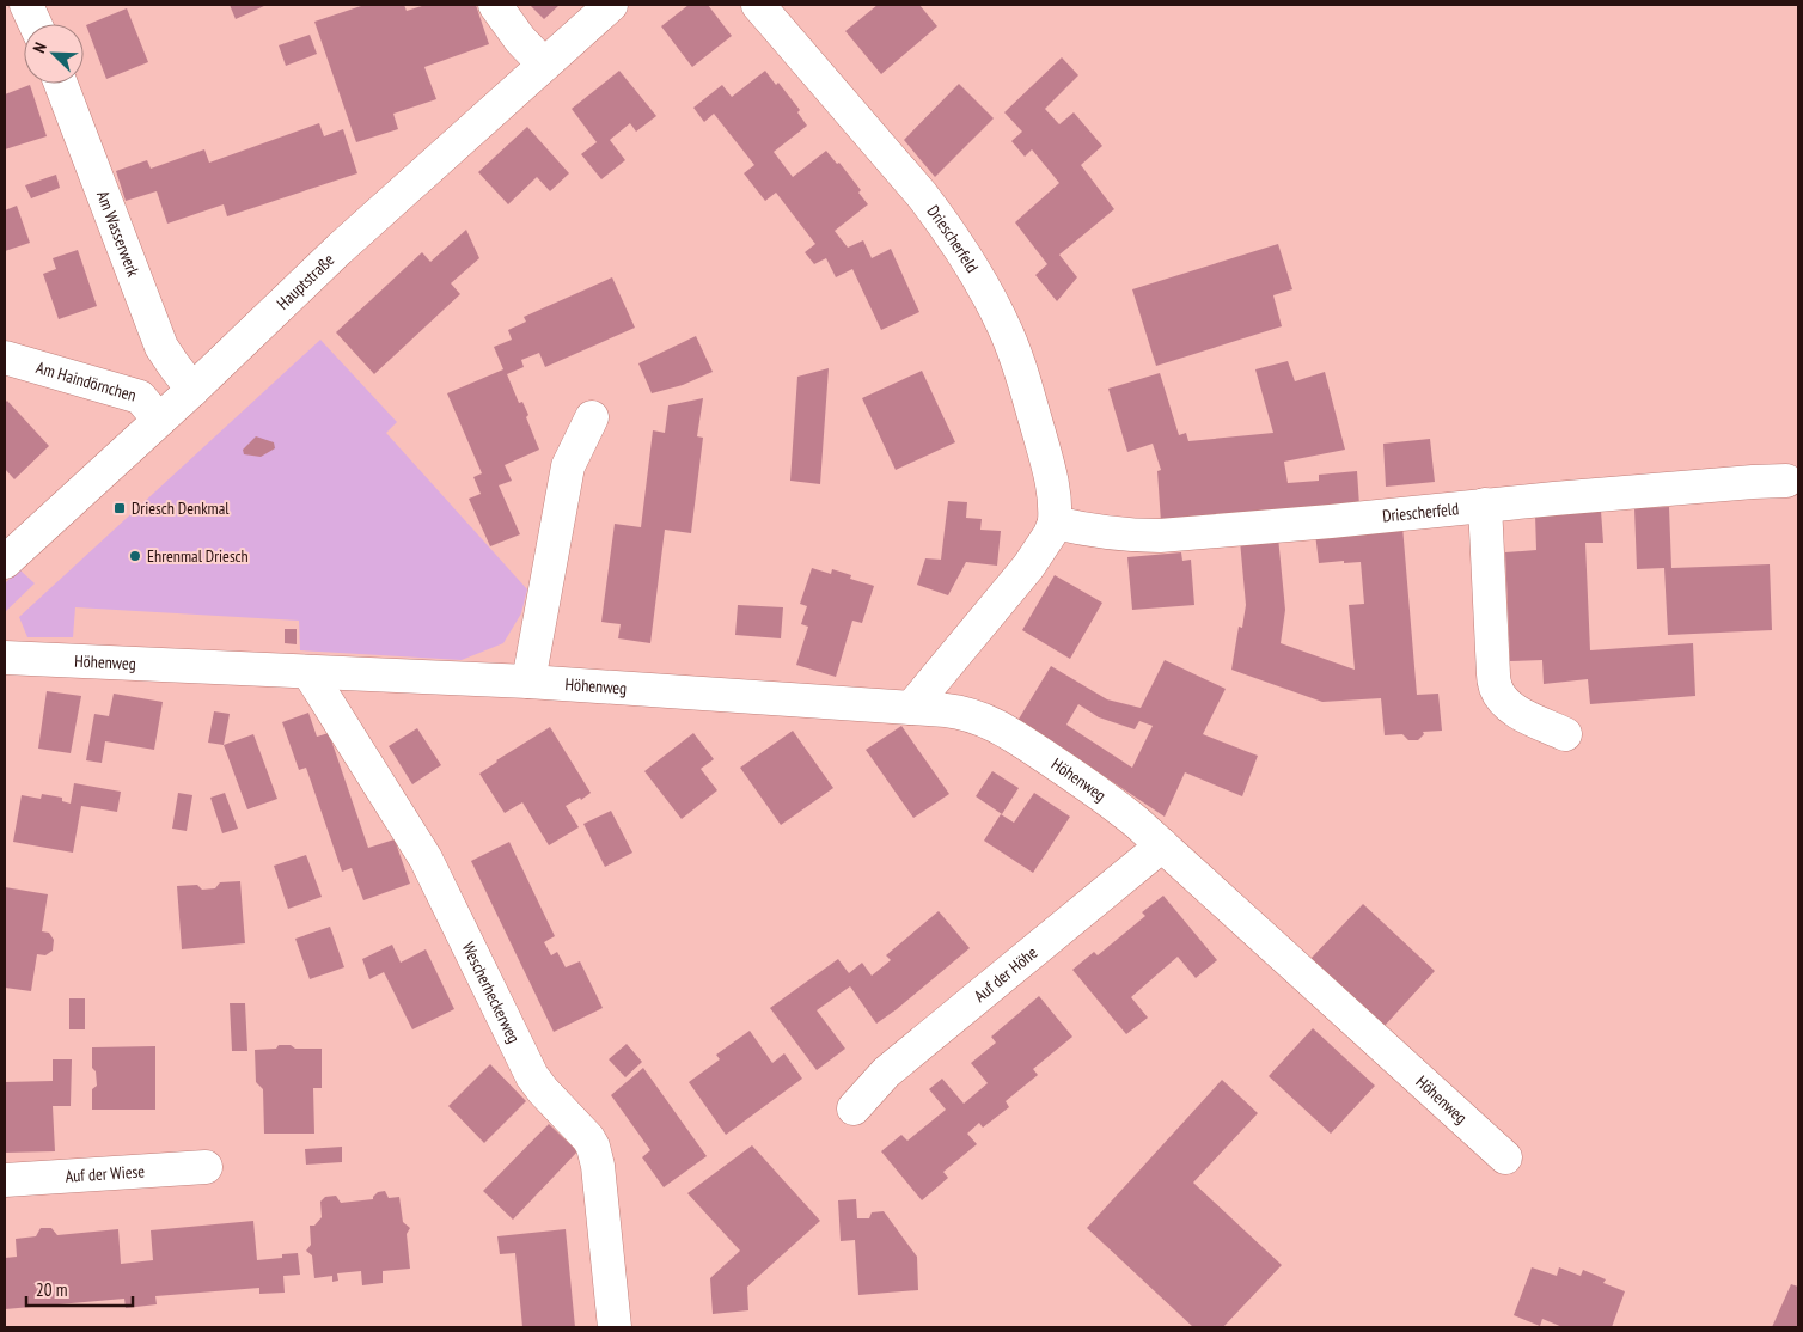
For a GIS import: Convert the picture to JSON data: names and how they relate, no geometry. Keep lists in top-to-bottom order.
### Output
{
  "streets": {
    "street": [
      "Am Wasserwerk",
      "Driescherfeld",
      "Hauptstraße",
      "Am Haindörnchen",
      "Höhenweg",
      "Auf der Höhe",
      "Wescherheckerweg",
      "Auf der Wiese"
    ]
  },
  "crossings": [
    ["Am Wasserwerk", "Hauptstraße"],
    ["Driescherfeld", "Höhenweg"],
    ["Hauptstraße", "Am Haindörnchen"],
    ["Höhenweg", "Auf der Höhe"],
    ["Höhenweg", "Wescherheckerweg"]
  ],
  "places": {
    "transit": ["Driesch Denkmal"],
    "other": ["Ehrenmal Driesch"]
  },
  "scale_bar": "20 m",
  "north": "top left"
}
